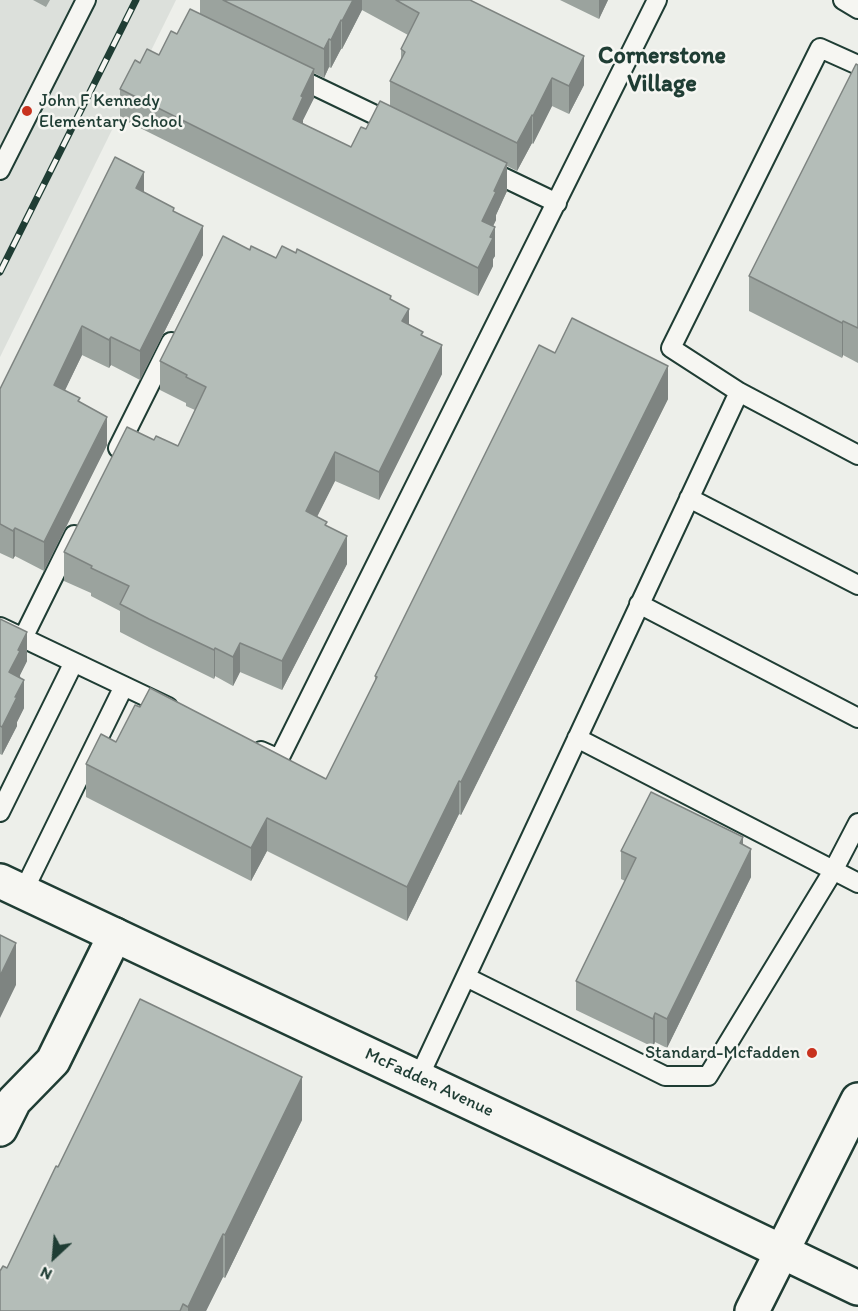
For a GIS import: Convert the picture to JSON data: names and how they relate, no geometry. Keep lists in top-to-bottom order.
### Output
{
  "streets": {
    "street": ["McFadden Avenue"]
  },
  "districts": ["Cornerstone Village"],
  "places": ["John F Kennedy Elementary School", "Standard-Mcfadden"],
  "north": "bottom left"
}
